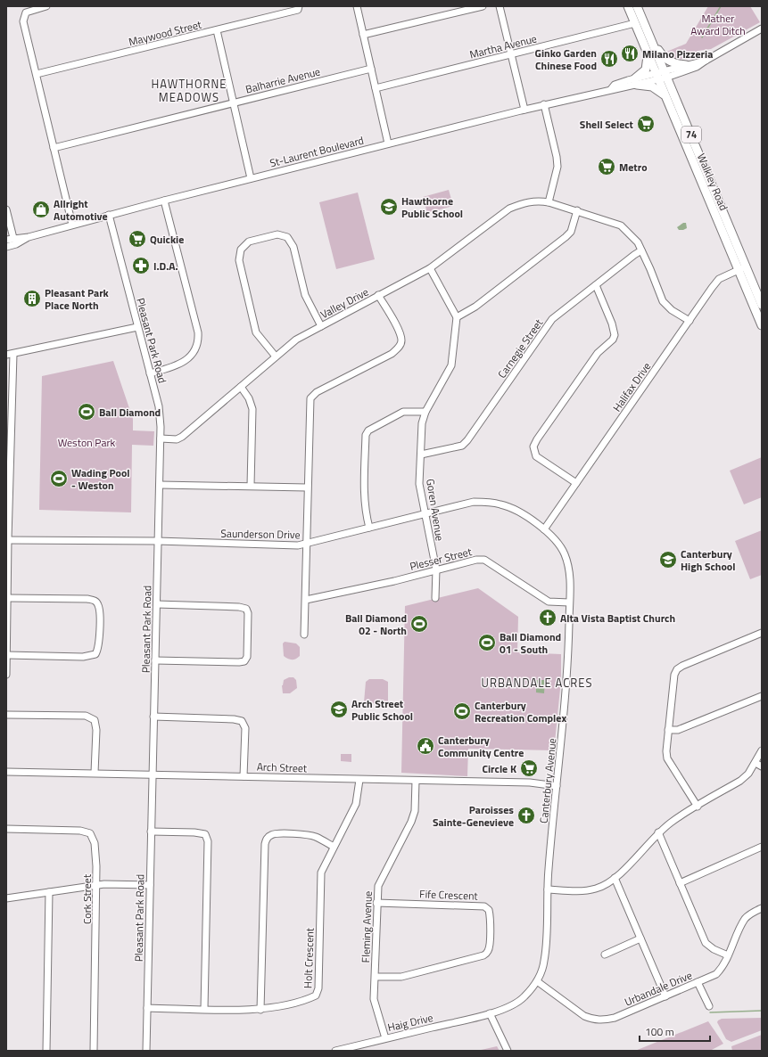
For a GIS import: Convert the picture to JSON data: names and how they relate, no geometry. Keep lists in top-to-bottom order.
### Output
{
  "streets": {
    "main road": ["74", "Walkley Road"],
    "street": [
      "Maywood Street",
      "Martha Avenue",
      "Balharrie Avenue",
      "St-Laurent Boulevard",
      "Valley Drive",
      "Pleasant Park Road",
      "Carnegie Street",
      "Halifax Drive",
      "Goren Avenue",
      "Saunderson Drive",
      "Plesser Street",
      "Arch Street",
      "Canterbury Avenue",
      "Fife Crescent",
      "Cork Street",
      "Fleming Avenue",
      "Holt Crescent",
      "Urbandale Drive",
      "Haig Drive"
    ]
  },
  "crossings": [
    ["Martha Avenue", "Walkley Road"],
    ["St-Laurent Boulevard", "Walkley Road"],
    ["St-Laurent Boulevard", "Pleasant Park Road"],
    ["Walkley Road", "Halifax Drive"],
    ["Valley Drive", "Pleasant Park Road"],
    ["Valley Drive", "Carnegie Street"],
    ["Valley Drive", "Halifax Drive"],
    ["Pleasant Park Road", "Saunderson Drive"],
    ["Pleasant Park Road", "Arch Street"],
    ["Pleasant Park Road", "Holt Crescent"],
    ["Carnegie Street", "Goren Avenue"],
    ["Halifax Drive", "Saunderson Drive"],
    ["Halifax Drive", "Canterbury Avenue"],
    ["Goren Avenue", "Saunderson Drive"],
    ["Goren Avenue", "Plesser Street"],
    ["Saunderson Drive", "Canterbury Avenue"],
    ["Plesser Street", "Canterbury Avenue"],
    ["Arch Street", "Canterbury Avenue"],
    ["Arch Street", "Fleming Avenue"],
    ["Arch Street", "Holt Crescent"],
    ["Canterbury Avenue", "Urbandale Drive"],
    ["Canterbury Avenue", "Haig Drive"],
    ["Fife Crescent", "Fleming Avenue"],
    ["Fleming Avenue", "Haig Drive"]
  ],
  "districts": ["HAWTHORNE MEADOWS", "URBANDALE ACRES"],
  "parks": ["Mather Award Ditch", "Weston Park"],
  "places": {
    "restaurant": ["Milano Pizzeria", "Ginko Garden Chinese Food"],
    "supermarket": [
      "Shell Select",
      "Metro",
      "Quickie",
      "Circle K"
    ],
    "school or university": ["Hawthorne Public School", "Canterbury High School", "Arch Street Public School"],
    "shop": ["Allright Automotive"],
    "pharmacy": ["I.D.A."],
    "building": ["Pleasant Park Place North"],
    "sports": [
      "Ball Diamond",
      "Wading Pool - Weston",
      "Ball Diamond 02 - North",
      "Ball Diamond 01 - South",
      "Canterbury Recreation Complex"
    ],
    "church": ["Alta Vista Baptist Church", "Paroisses Sainte-Genevieve"],
    "public building": ["Canterbury Community Centre"]
  },
  "scale_bar": "100 m"
}
